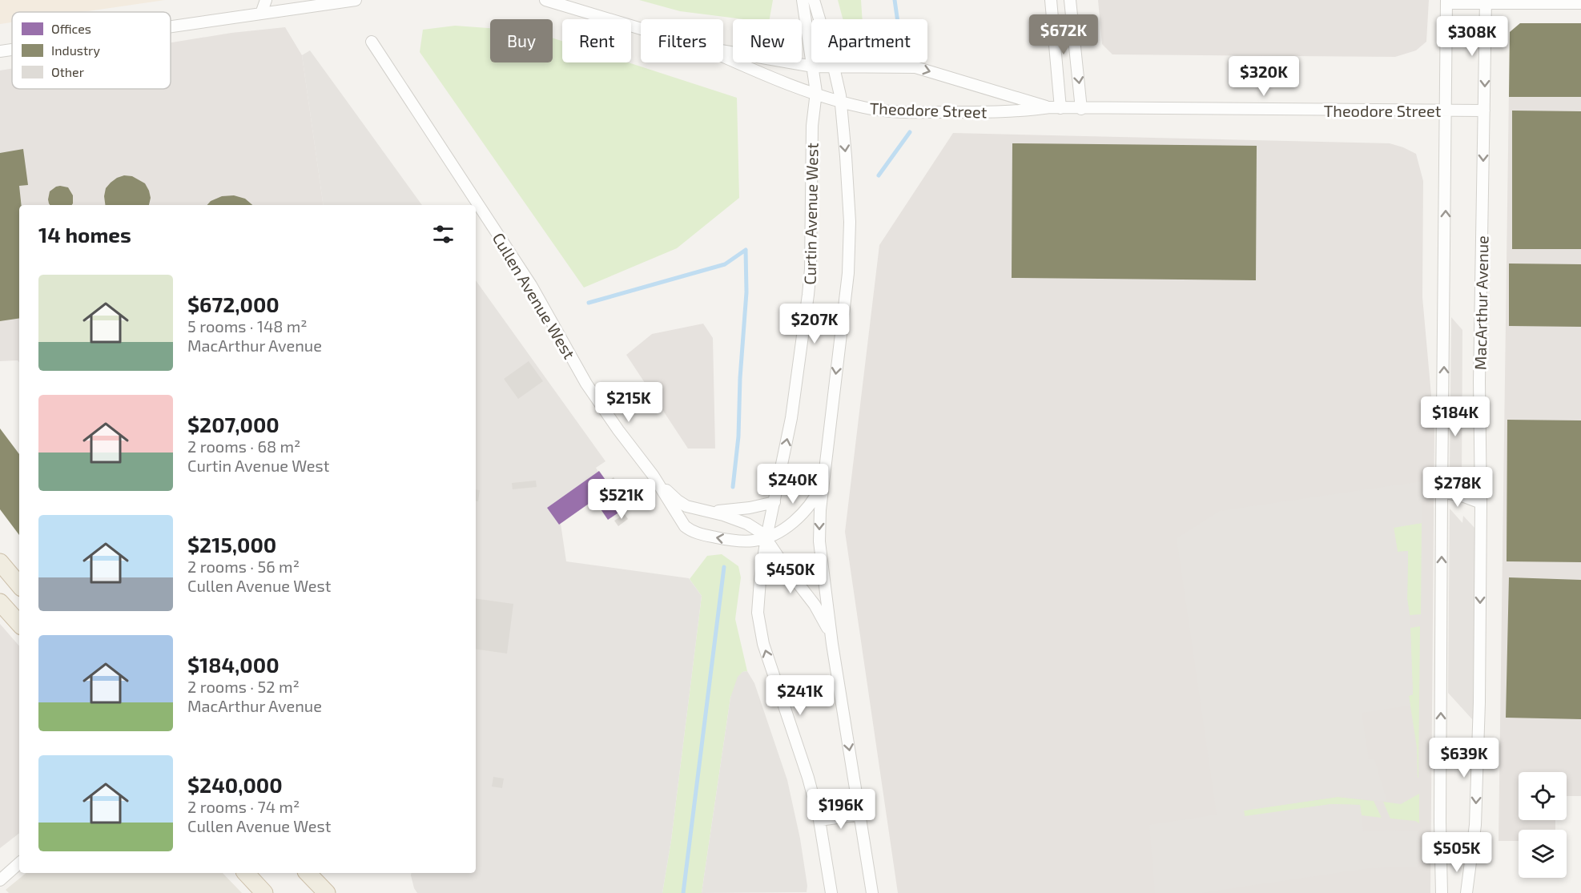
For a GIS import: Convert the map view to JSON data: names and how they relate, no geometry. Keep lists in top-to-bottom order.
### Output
{
  "streets": {
    "street": [
      "Theodore Street",
      "Curtin Avenue West",
      "Cullen Avenue West",
      "MacArthur Avenue"
    ]
  },
  "crossings": [
    ["Theodore Street", "Curtin Avenue West"],
    ["Theodore Street", "MacArthur Avenue"],
    ["Curtin Avenue West", "Cullen Avenue West"]
  ],
  "legend": ["Offices", "Industry", "Other"],
  "page": {
    "price": [
      "$672K",
      "$308K",
      "$320K",
      "$207K",
      "$215K",
      "$184K",
      "$240K",
      "$278K",
      "$521K",
      "$450K",
      "$241K",
      "$639K",
      "$196K",
      "$505K"
    ],
    "chip": [
      "Buy",
      "Rent",
      "Filters",
      "New",
      "Apartment"
    ],
    "heading": "14 homes",
    "list": [
      {
        "name": "$672,000",
        "note": "5 rooms · 148 m² · MacArthur Avenue"
      },
      {
        "name": "$207,000",
        "note": "2 rooms · 68 m² · Curtin Avenue West"
      },
      {
        "name": "$215,000",
        "note": "2 rooms · 56 m² · Cullen Avenue West"
      },
      {
        "name": "$184,000",
        "note": "2 rooms · 52 m² · MacArthur Avenue"
      },
      {
        "name": "$240,000",
        "note": "2 rooms · 74 m² · Cullen Avenue West"
      }
    ]
  }
}
